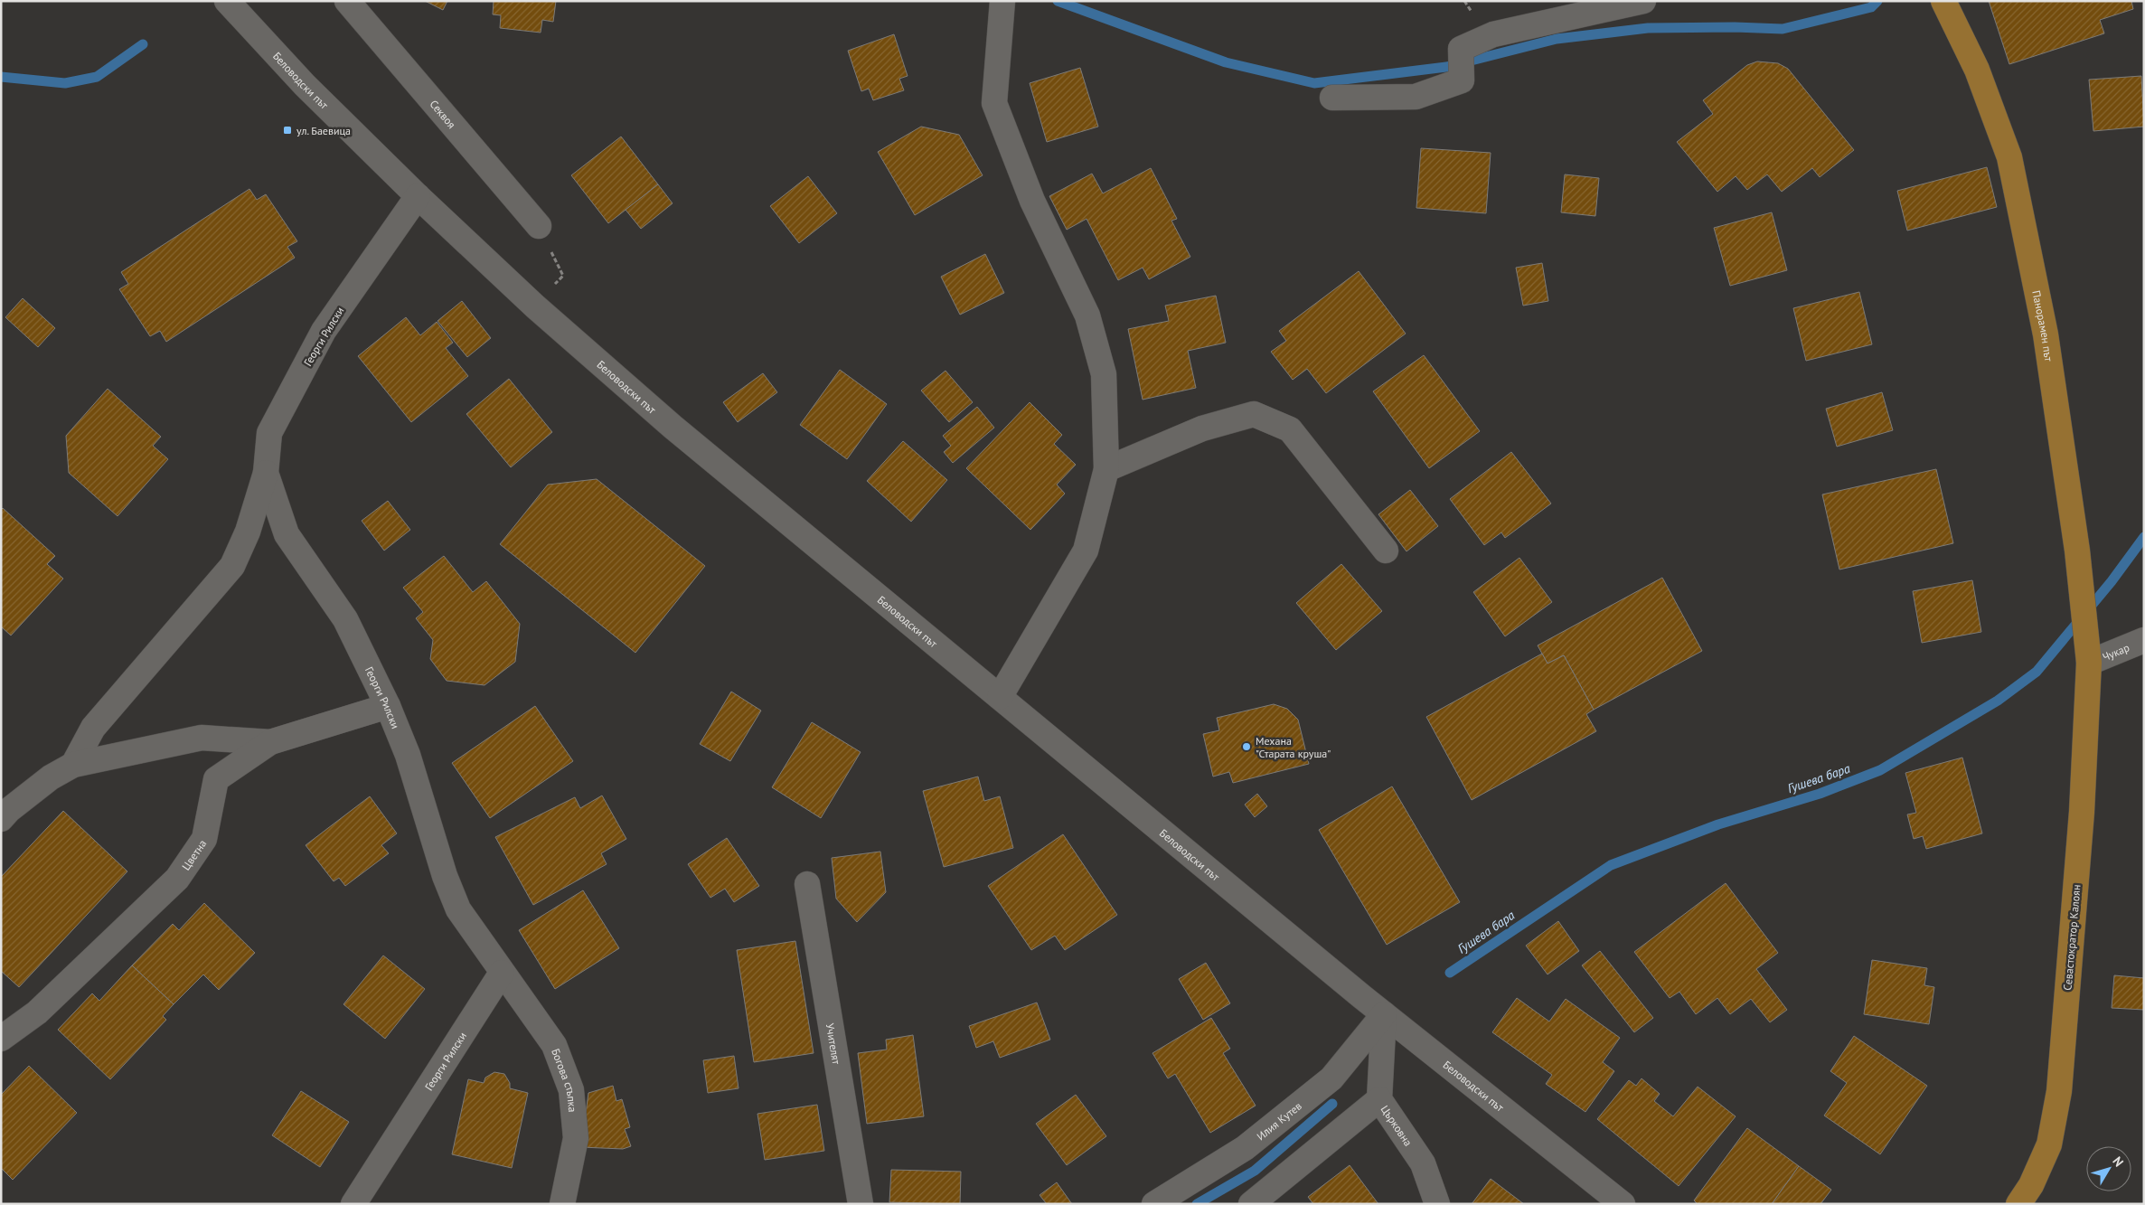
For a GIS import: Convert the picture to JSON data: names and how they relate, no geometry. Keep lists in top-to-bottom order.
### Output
{
  "streets": {
    "main road": ["Панорамен път", "Севастократор Калоян"],
    "street": [
      "Беловодски път",
      "Секвоя",
      "Георги Рилски",
      "Чукар",
      "Цветна",
      "Учителят",
      "Богова стъпка",
      "Илия Кутев",
      "Църковна"
    ]
  },
  "crossings": [
    ["Беловодски път", "Георги Рилски"],
    ["Беловодски път", "Илия Кутев"],
    ["Беловодски път", "Църковна"],
    ["Панорамен път", "Чукар"],
    ["Панорамен път", "Севастократор Калоян"],
    ["Георги Рилски", "Цветна"],
    ["Георги Рилски", "Богова стъпка"],
    ["Чукар", "Севастократор Калоян"],
    ["Илия Кутев", "Църковна"]
  ],
  "water": ["Гушева бара"],
  "places": {
    "transit": ["ул. Баевица"],
    "other": ["Механа \"Старата круша\""]
  },
  "north": "top right"
}
